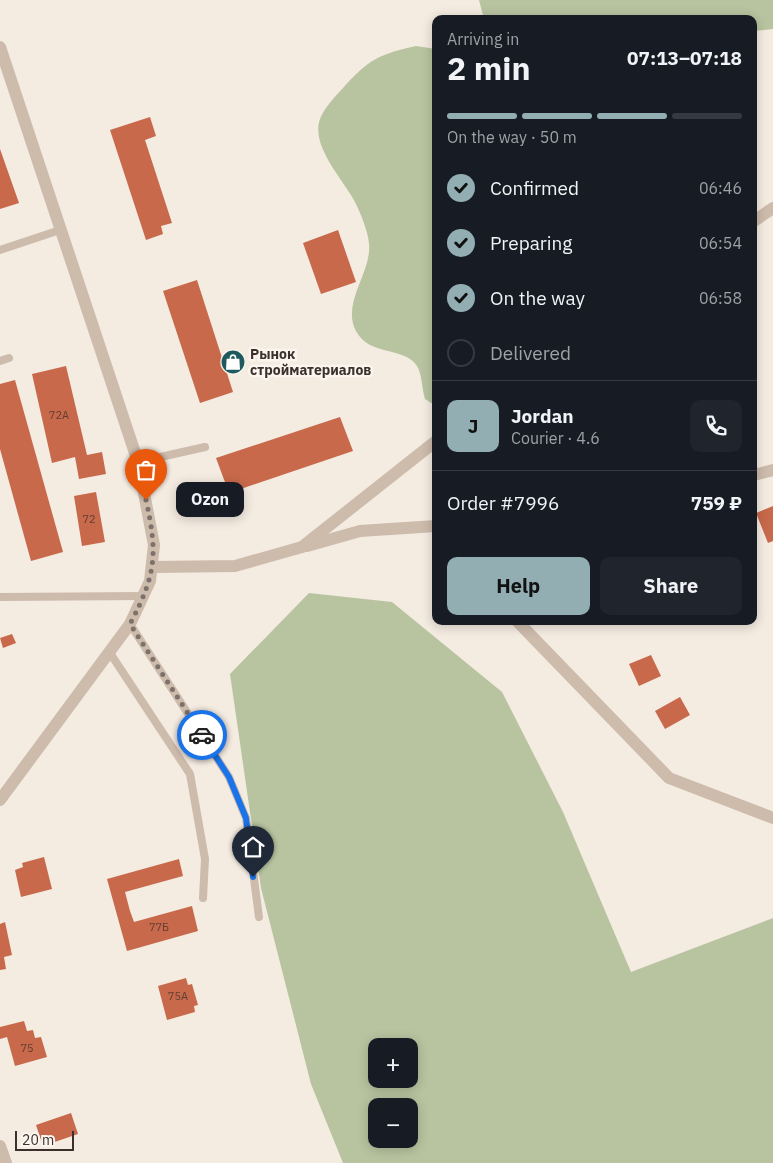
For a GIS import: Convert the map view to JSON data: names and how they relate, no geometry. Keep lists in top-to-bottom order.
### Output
{
  "places": {
    "shop": ["Рынок стройматериалов"],
    "other": ["Ozon"]
  },
  "house_numbers": [
    "72А",
    "72",
    "77Б",
    "75А",
    "75"
  ],
  "scale_bar": "20 m",
  "page": {
    "heading": ["2 min", "Arriving in", "07:13–07:18"],
    "panel": [
      "Jordan",
      "Courier · 4.6",
      "Order #7996",
      "759 ₽"
    ],
    "bar": "On the way · 50 m",
    "list": [
      ["Confirmed", "06:46"],
      ["Preparing", "06:54"],
      ["On the way", "06:58"],
      "Delivered"
    ],
    "round": "J",
    "bubble": "Ozon",
    "buttons": ["Help", "Share"],
    "map_buttons": ["+", "−"],
    "scale": "20 m"
  }
}
